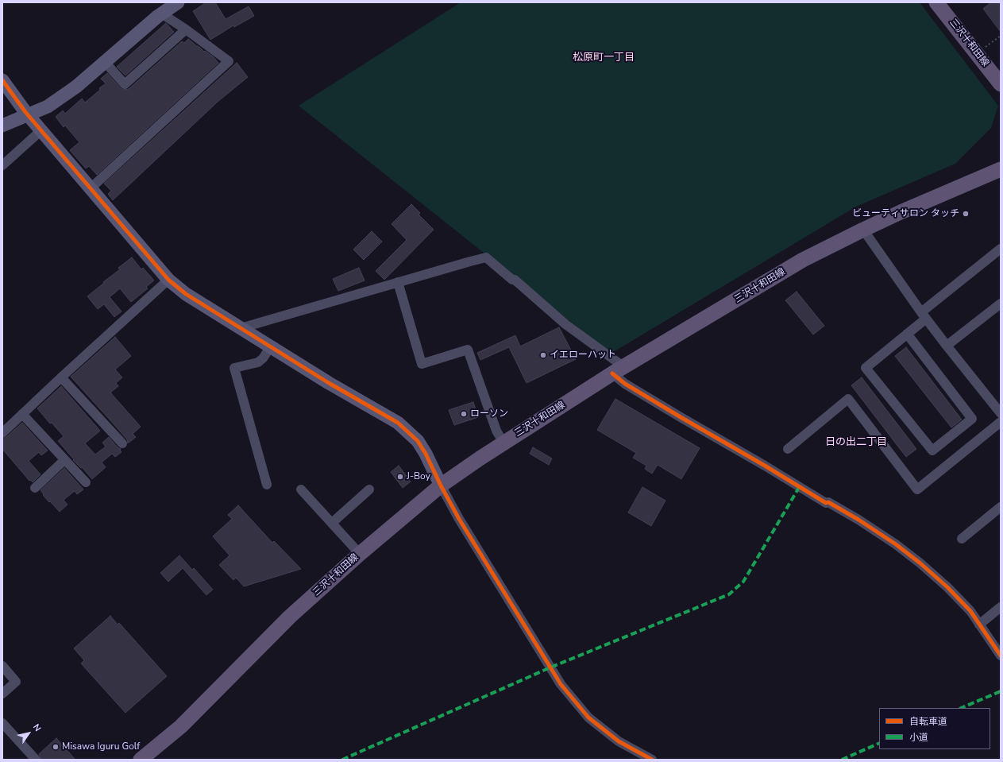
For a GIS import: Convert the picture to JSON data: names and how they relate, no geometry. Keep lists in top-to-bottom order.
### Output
{
  "streets": {
    "main road": ["三沢十和田線"]
  },
  "districts": ["松原町一丁目", "日の出二丁目"],
  "places": [
    "ビューティサロン タッチ",
    "イエローハット",
    "ローソン",
    "J-Boy",
    "Misawa Iguru Golf"
  ],
  "legend": ["自転車道", "小道"],
  "north": "top right"
}
